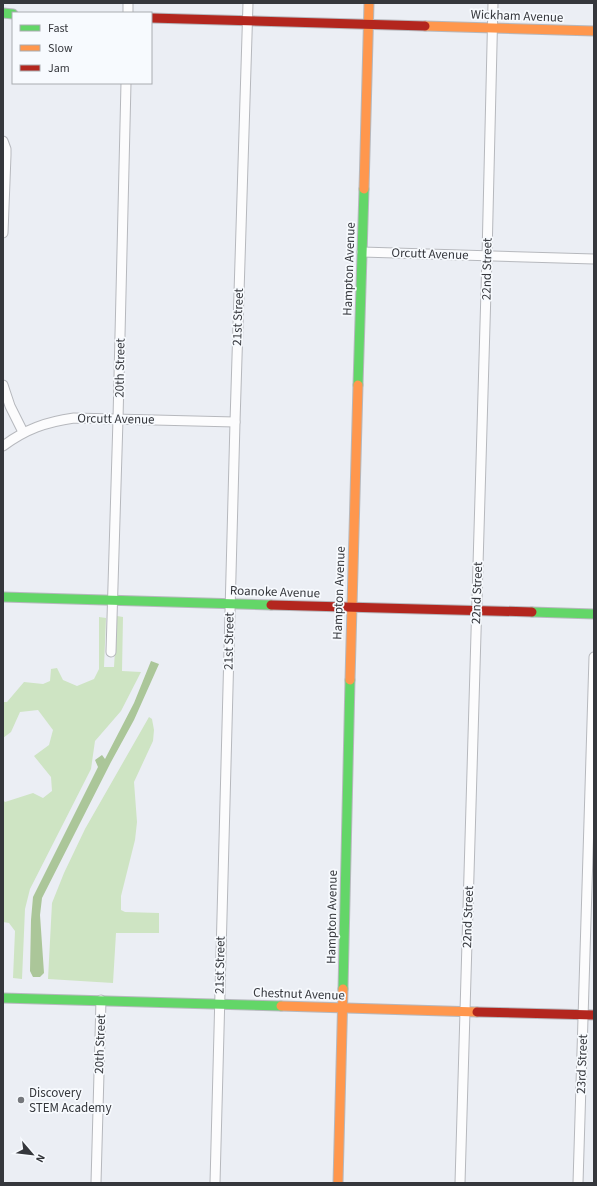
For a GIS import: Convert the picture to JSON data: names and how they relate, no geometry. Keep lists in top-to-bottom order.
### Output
{
  "streets": {
    "street": [
      "Wickham Avenue",
      "Orcutt Avenue",
      "Hampton Avenue",
      "22nd Street",
      "21st Street",
      "20th Street",
      "Roanoke Avenue",
      "Chestnut Avenue",
      "23rd Street"
    ]
  },
  "crossings": [
    ["Wickham Avenue", "Hampton Avenue"],
    ["Wickham Avenue", "22nd Street"],
    ["Wickham Avenue", "21st Street"],
    ["Orcutt Avenue", "Hampton Avenue"],
    ["Orcutt Avenue", "22nd Street"],
    ["Orcutt Avenue", "21st Street"],
    ["Orcutt Avenue", "20th Street"],
    ["Hampton Avenue", "Roanoke Avenue"],
    ["Hampton Avenue", "Chestnut Avenue"],
    ["22nd Street", "Roanoke Avenue"],
    ["22nd Street", "Chestnut Avenue"],
    ["21st Street", "Roanoke Avenue"],
    ["21st Street", "Chestnut Avenue"],
    ["20th Street", "Roanoke Avenue"],
    ["20th Street", "Chestnut Avenue"],
    ["Chestnut Avenue", "23rd Street"]
  ],
  "places": ["Discovery STEM Academy"],
  "legend": ["Fast", "Slow", "Jam"],
  "north": "bottom right"
}
